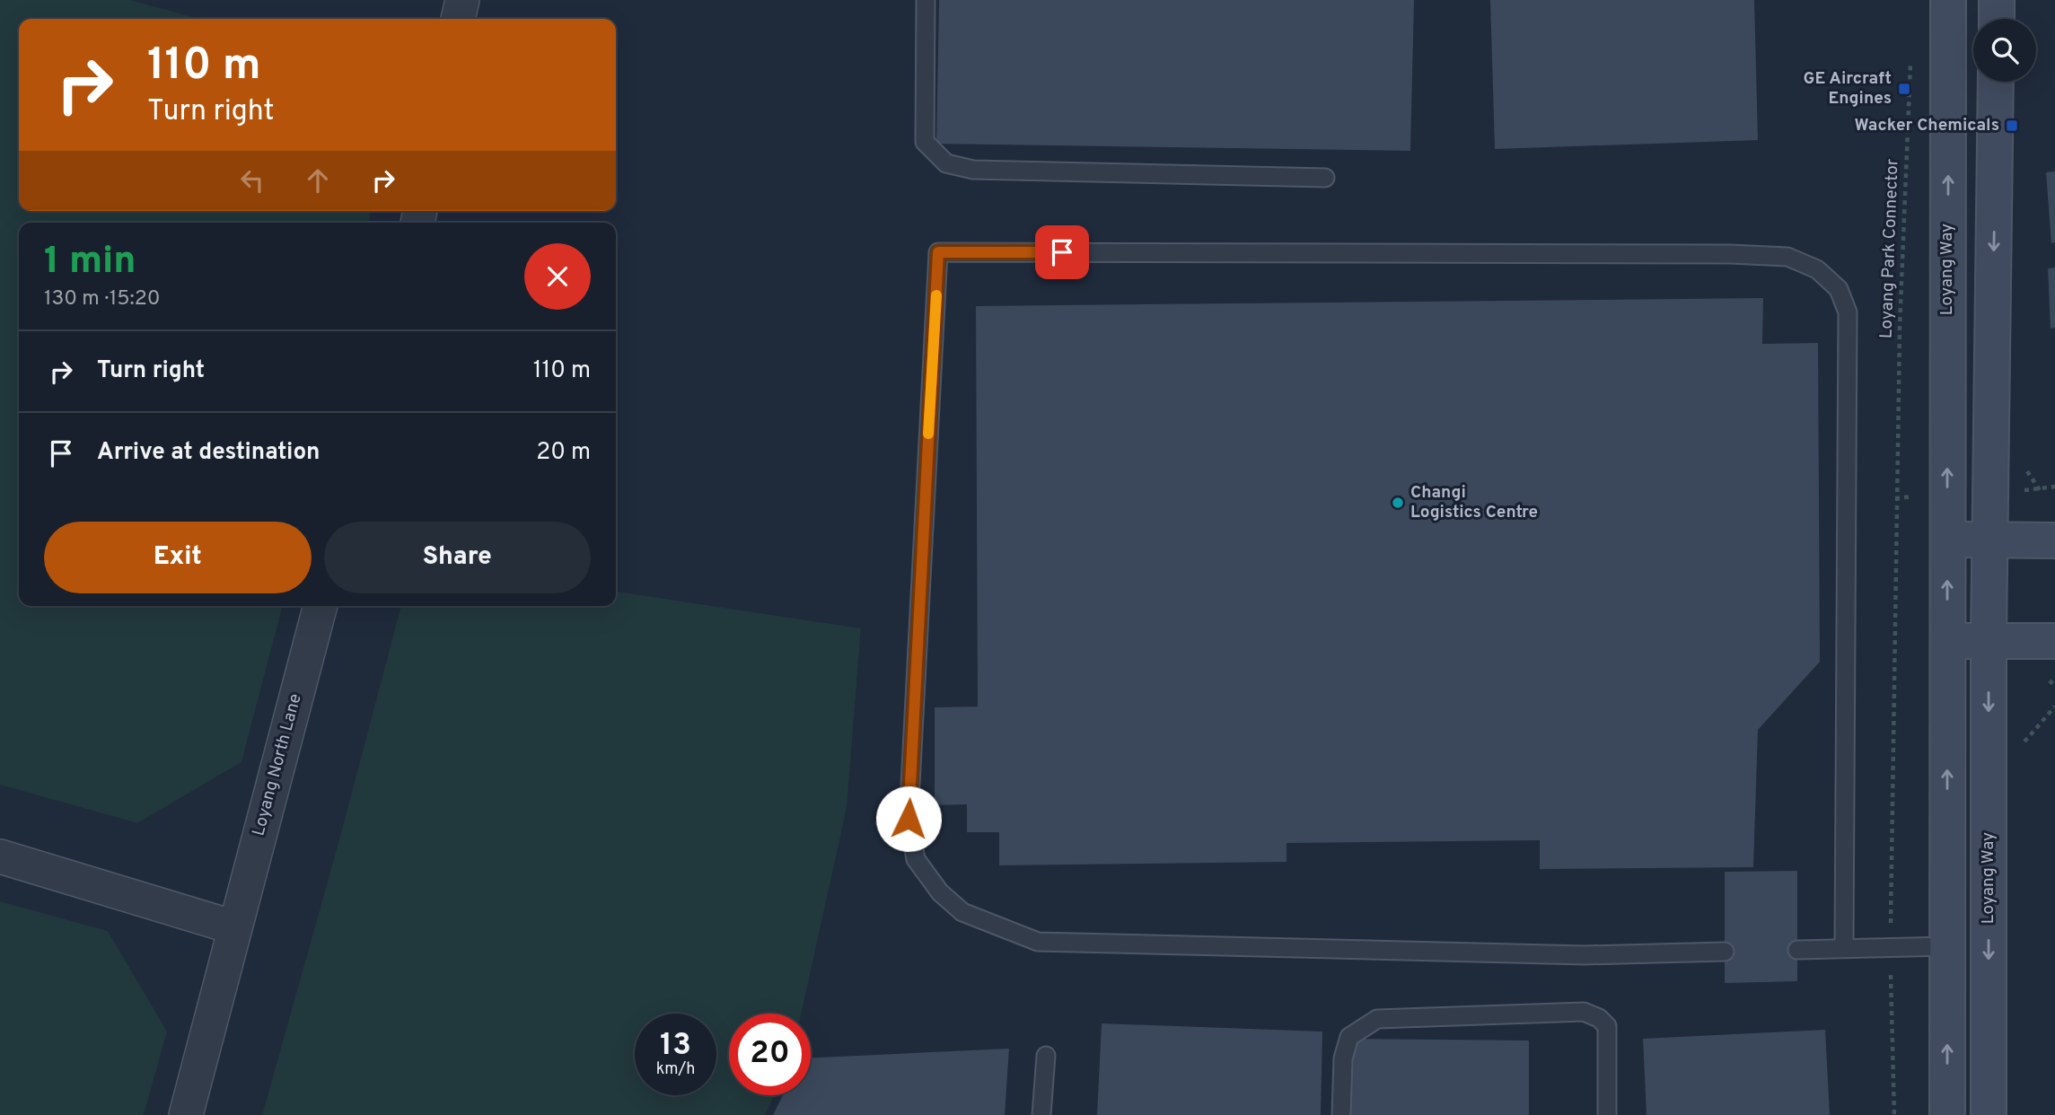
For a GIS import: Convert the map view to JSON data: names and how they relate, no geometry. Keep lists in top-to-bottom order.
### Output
{
  "streets": {
    "main road": ["Loyang Way"],
    "street": ["Loyang North Lane"],
    "path": ["Loyang Park Connector"]
  },
  "places": {
    "transit": ["GE Aircraft Engines", "Wacker Chemicals"],
    "other": ["Changi Logistics Centre"]
  },
  "page": {
    "turn": ["110 m", "Turn right"],
    "heading": ["1 min", "130 m · 15:20"],
    "list": [
      {
        "name": "Turn right",
        "value": "110 m"
      },
      {
        "name": "Arrive at destination",
        "value": "20 m"
      }
    ],
    "buttons": ["Exit", "Share"],
    "speed": "13 km/h",
    "limit": "20"
  }
}
